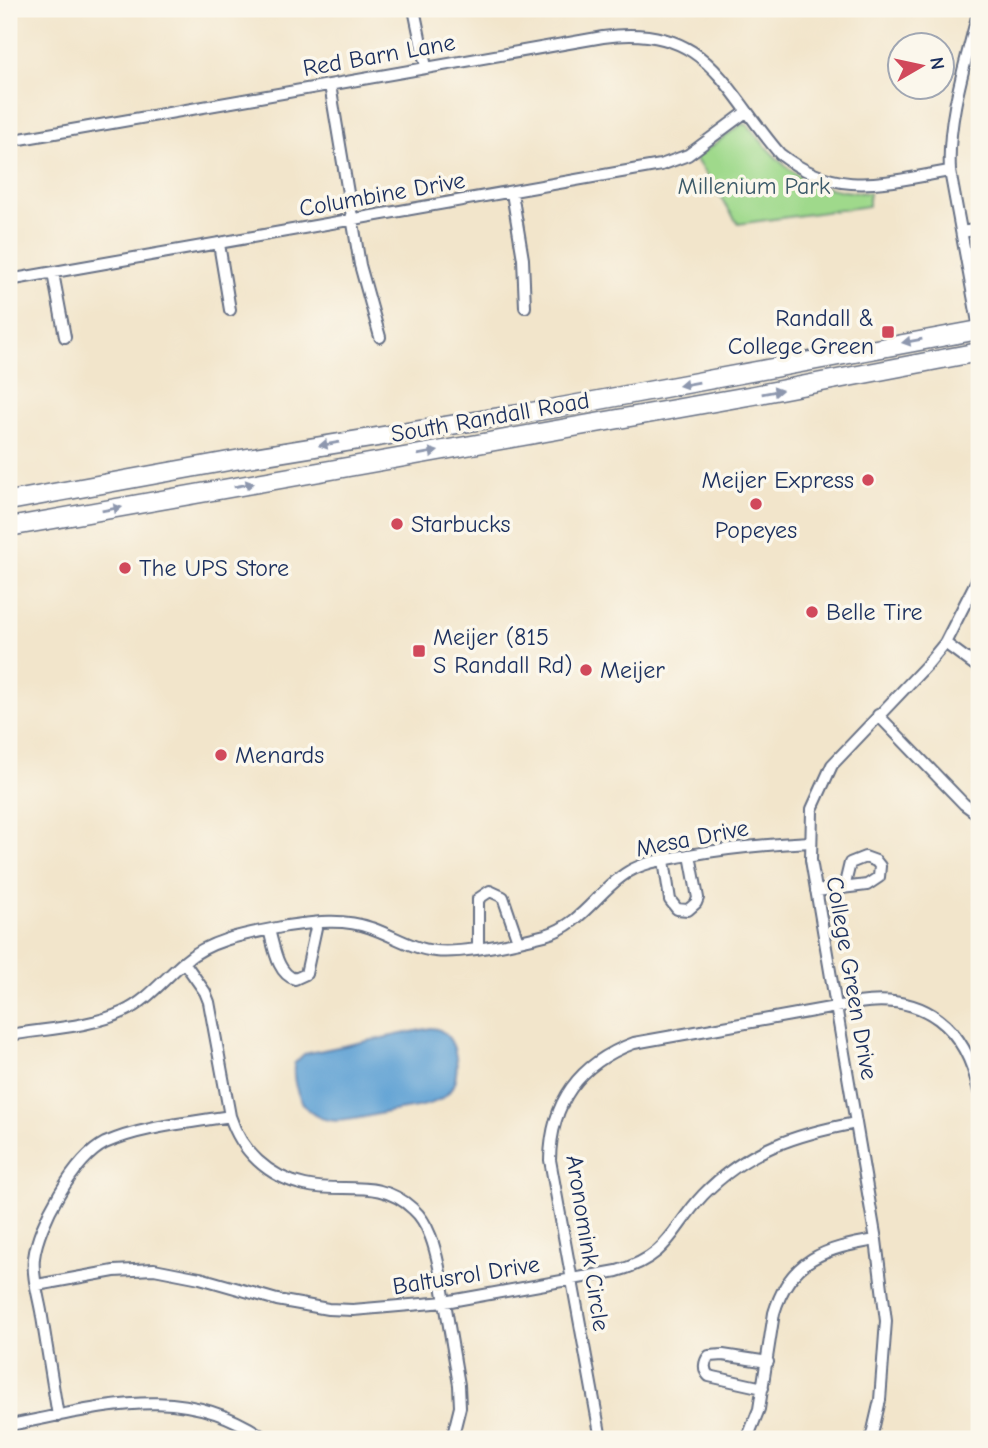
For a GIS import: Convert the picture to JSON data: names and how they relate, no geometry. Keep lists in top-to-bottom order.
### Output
{
  "streets": {
    "main road": ["South Randall Road"],
    "street": [
      "Red Barn Lane",
      "Columbine Drive",
      "Mesa Drive",
      "College Green Drive",
      "Aronomink Circle",
      "Baltusrol Drive"
    ]
  },
  "crossings": [
    ["Red Barn Lane", "Columbine Drive"],
    ["Mesa Drive", "College Green Drive"],
    ["College Green Drive", "Aronomink Circle"],
    ["College Green Drive", "Baltusrol Drive"],
    ["Aronomink Circle", "Baltusrol Drive"]
  ],
  "parks": ["Millenium Park"],
  "places": {
    "transit": ["Randall & College Green", "Meijer (815 S Randall Rd)"],
    "other": [
      "Meijer Express",
      "Popeyes",
      "Starbucks",
      "The UPS Store",
      "Belle Tire",
      "Meijer",
      "Menards"
    ]
  },
  "north": "right"
}
